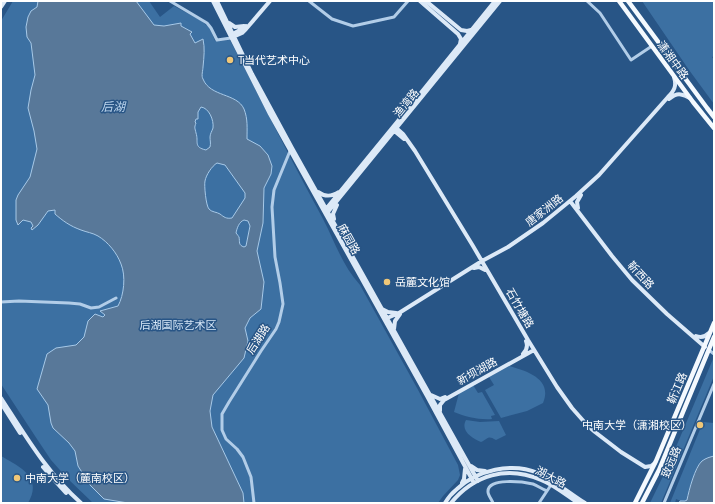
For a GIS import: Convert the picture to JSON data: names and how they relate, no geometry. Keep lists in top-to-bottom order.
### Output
{
  "streets": {
    "main road": ["潇湘中路", "靳江路"],
    "street": [
      "渔湾路",
      "唐家洲路",
      "麻园路",
      "靳西路",
      "石竹塘路",
      "后湖路",
      "新坝湖路",
      "致远路",
      "湖大路"
    ]
  },
  "crossings": [
    ["潇湘中路", "唐家洲路"],
    ["渔湾路", "麻园路"],
    ["渔湾路", "石竹塘路"],
    ["唐家洲路", "麻园路"],
    ["唐家洲路", "靳西路"],
    ["唐家洲路", "石竹塘路"],
    ["唐家洲路", "新坝湖路"],
    ["麻园路", "石竹塘路"],
    ["麻园路", "后湖路"],
    ["麻园路", "新坝湖路"],
    ["麻园路", "湖大路"],
    ["靳西路", "靳江路"],
    ["石竹塘路", "新坝湖路"],
    ["石竹塘路", "靳江路"]
  ],
  "water": ["后湖"],
  "parks": ["后湖国际艺术区"],
  "places": [
    "T当代艺术中心",
    "岳麓文化馆",
    "中南大学（潇湘校区）",
    "中南大学（麓南校区）"
  ]
}
